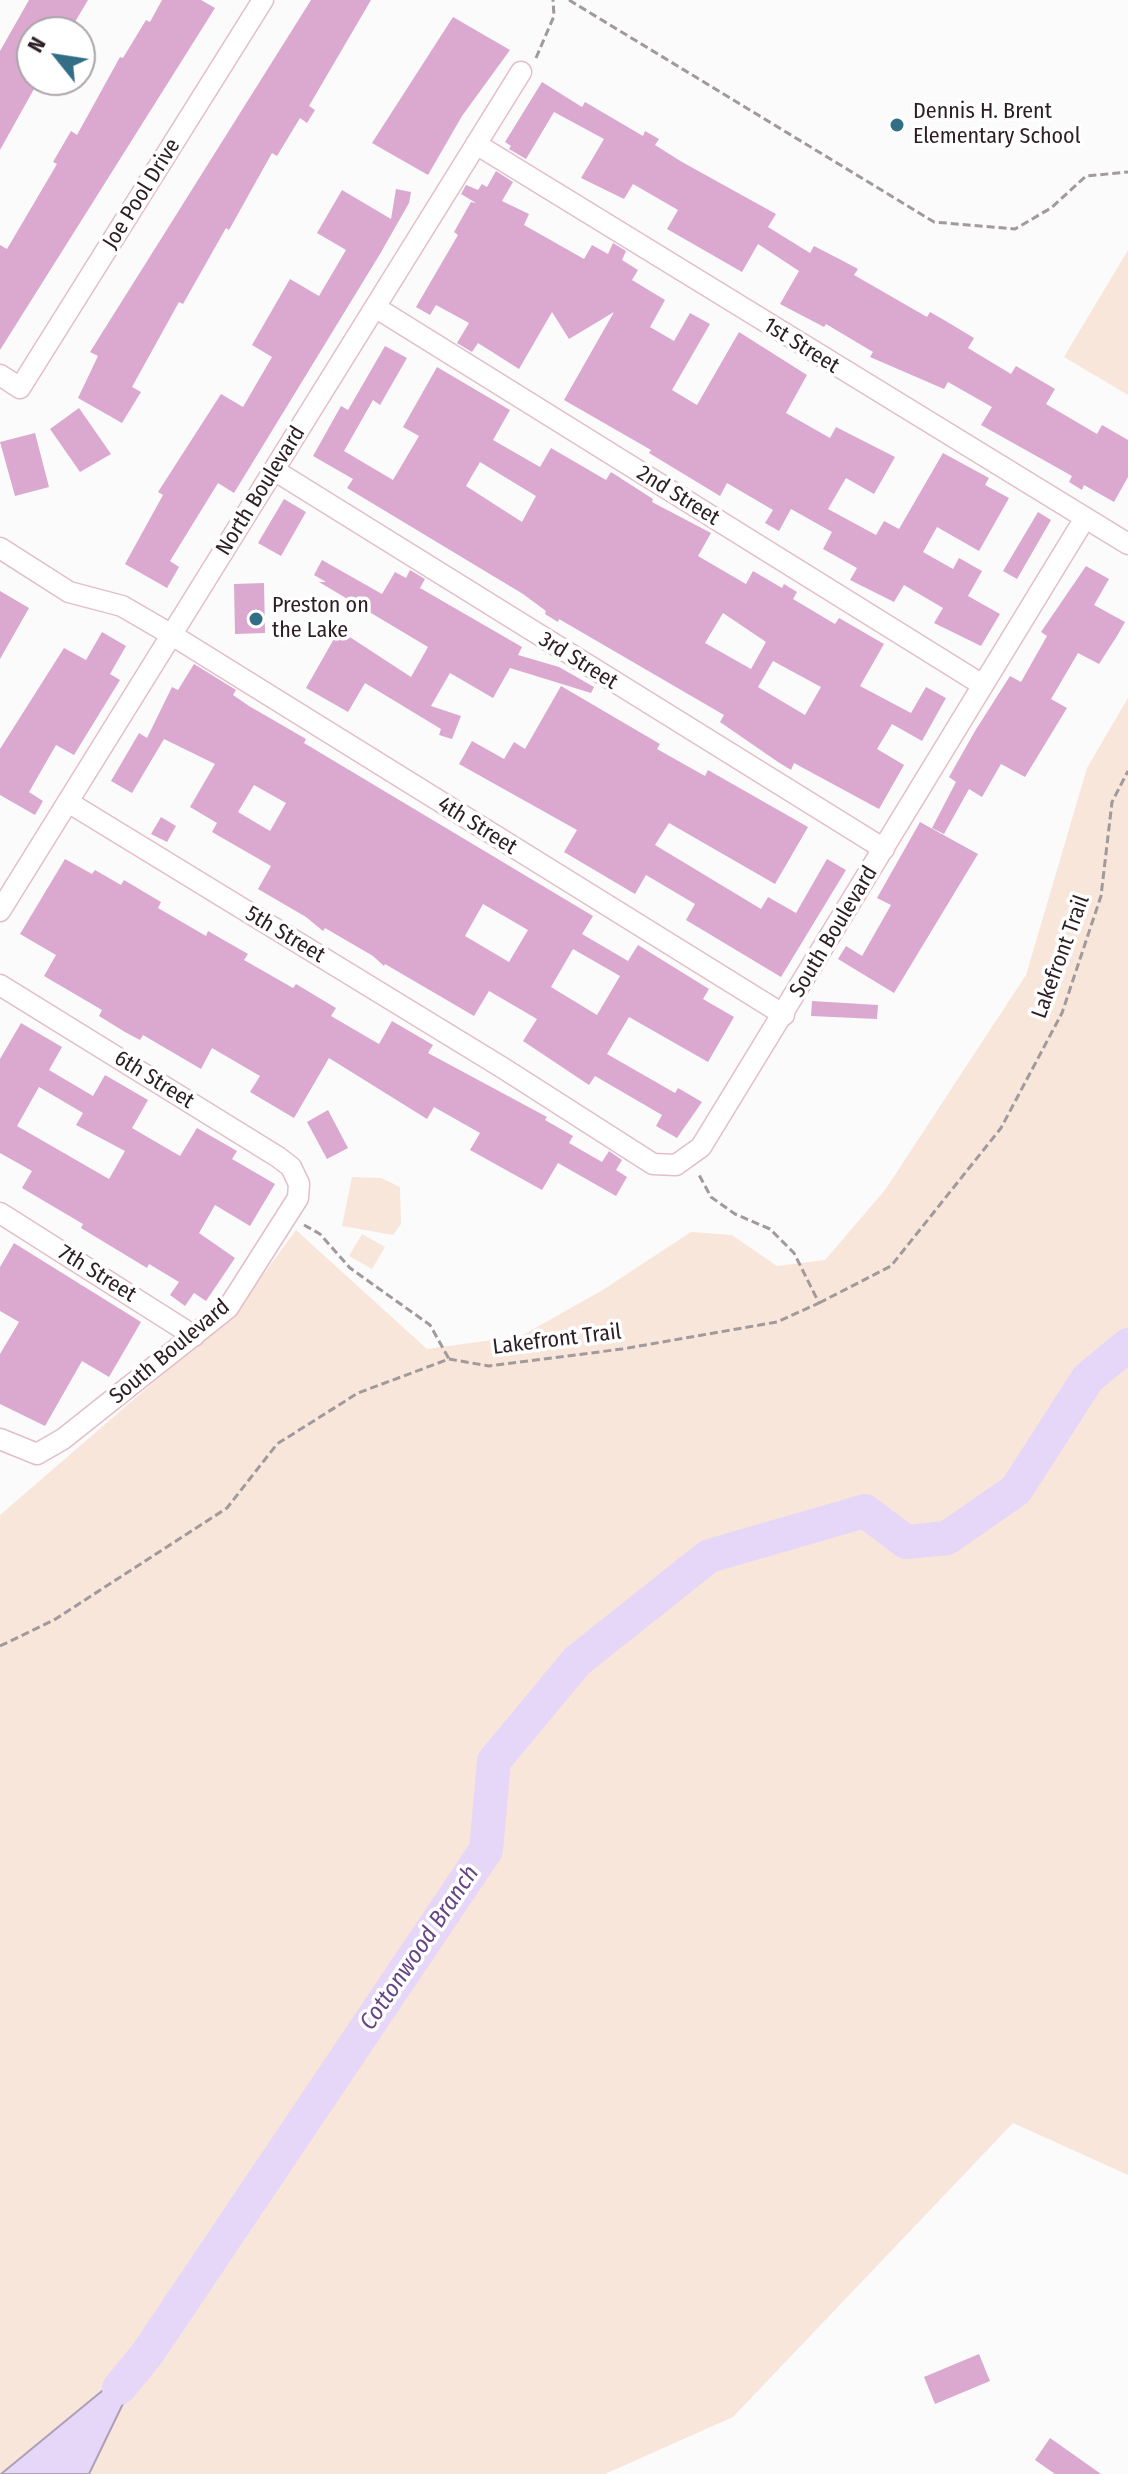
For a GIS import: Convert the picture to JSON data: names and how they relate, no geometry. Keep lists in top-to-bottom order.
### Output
{
  "streets": {
    "street": [
      "Joe Pool Drive",
      "1st Street",
      "North Boulevard",
      "2nd Street",
      "3rd Street",
      "4th Street",
      "South Boulevard",
      "5th Street",
      "6th Street",
      "7th Street"
    ],
    "path": ["Lakefront Trail"]
  },
  "crossings": [
    ["1st Street", "North Boulevard"],
    ["1st Street", "South Boulevard"],
    ["North Boulevard", "2nd Street"],
    ["North Boulevard", "3rd Street"],
    ["North Boulevard", "4th Street"],
    ["North Boulevard", "5th Street"],
    ["2nd Street", "South Boulevard"],
    ["3rd Street", "South Boulevard"],
    ["4th Street", "South Boulevard"],
    ["South Boulevard", "5th Street"],
    ["South Boulevard", "6th Street"],
    ["South Boulevard", "7th Street"]
  ],
  "water": ["Cottonwood Branch"],
  "places": ["Dennis H. Brent Elementary School", "Preston on the Lake"],
  "north": "top left"
}
